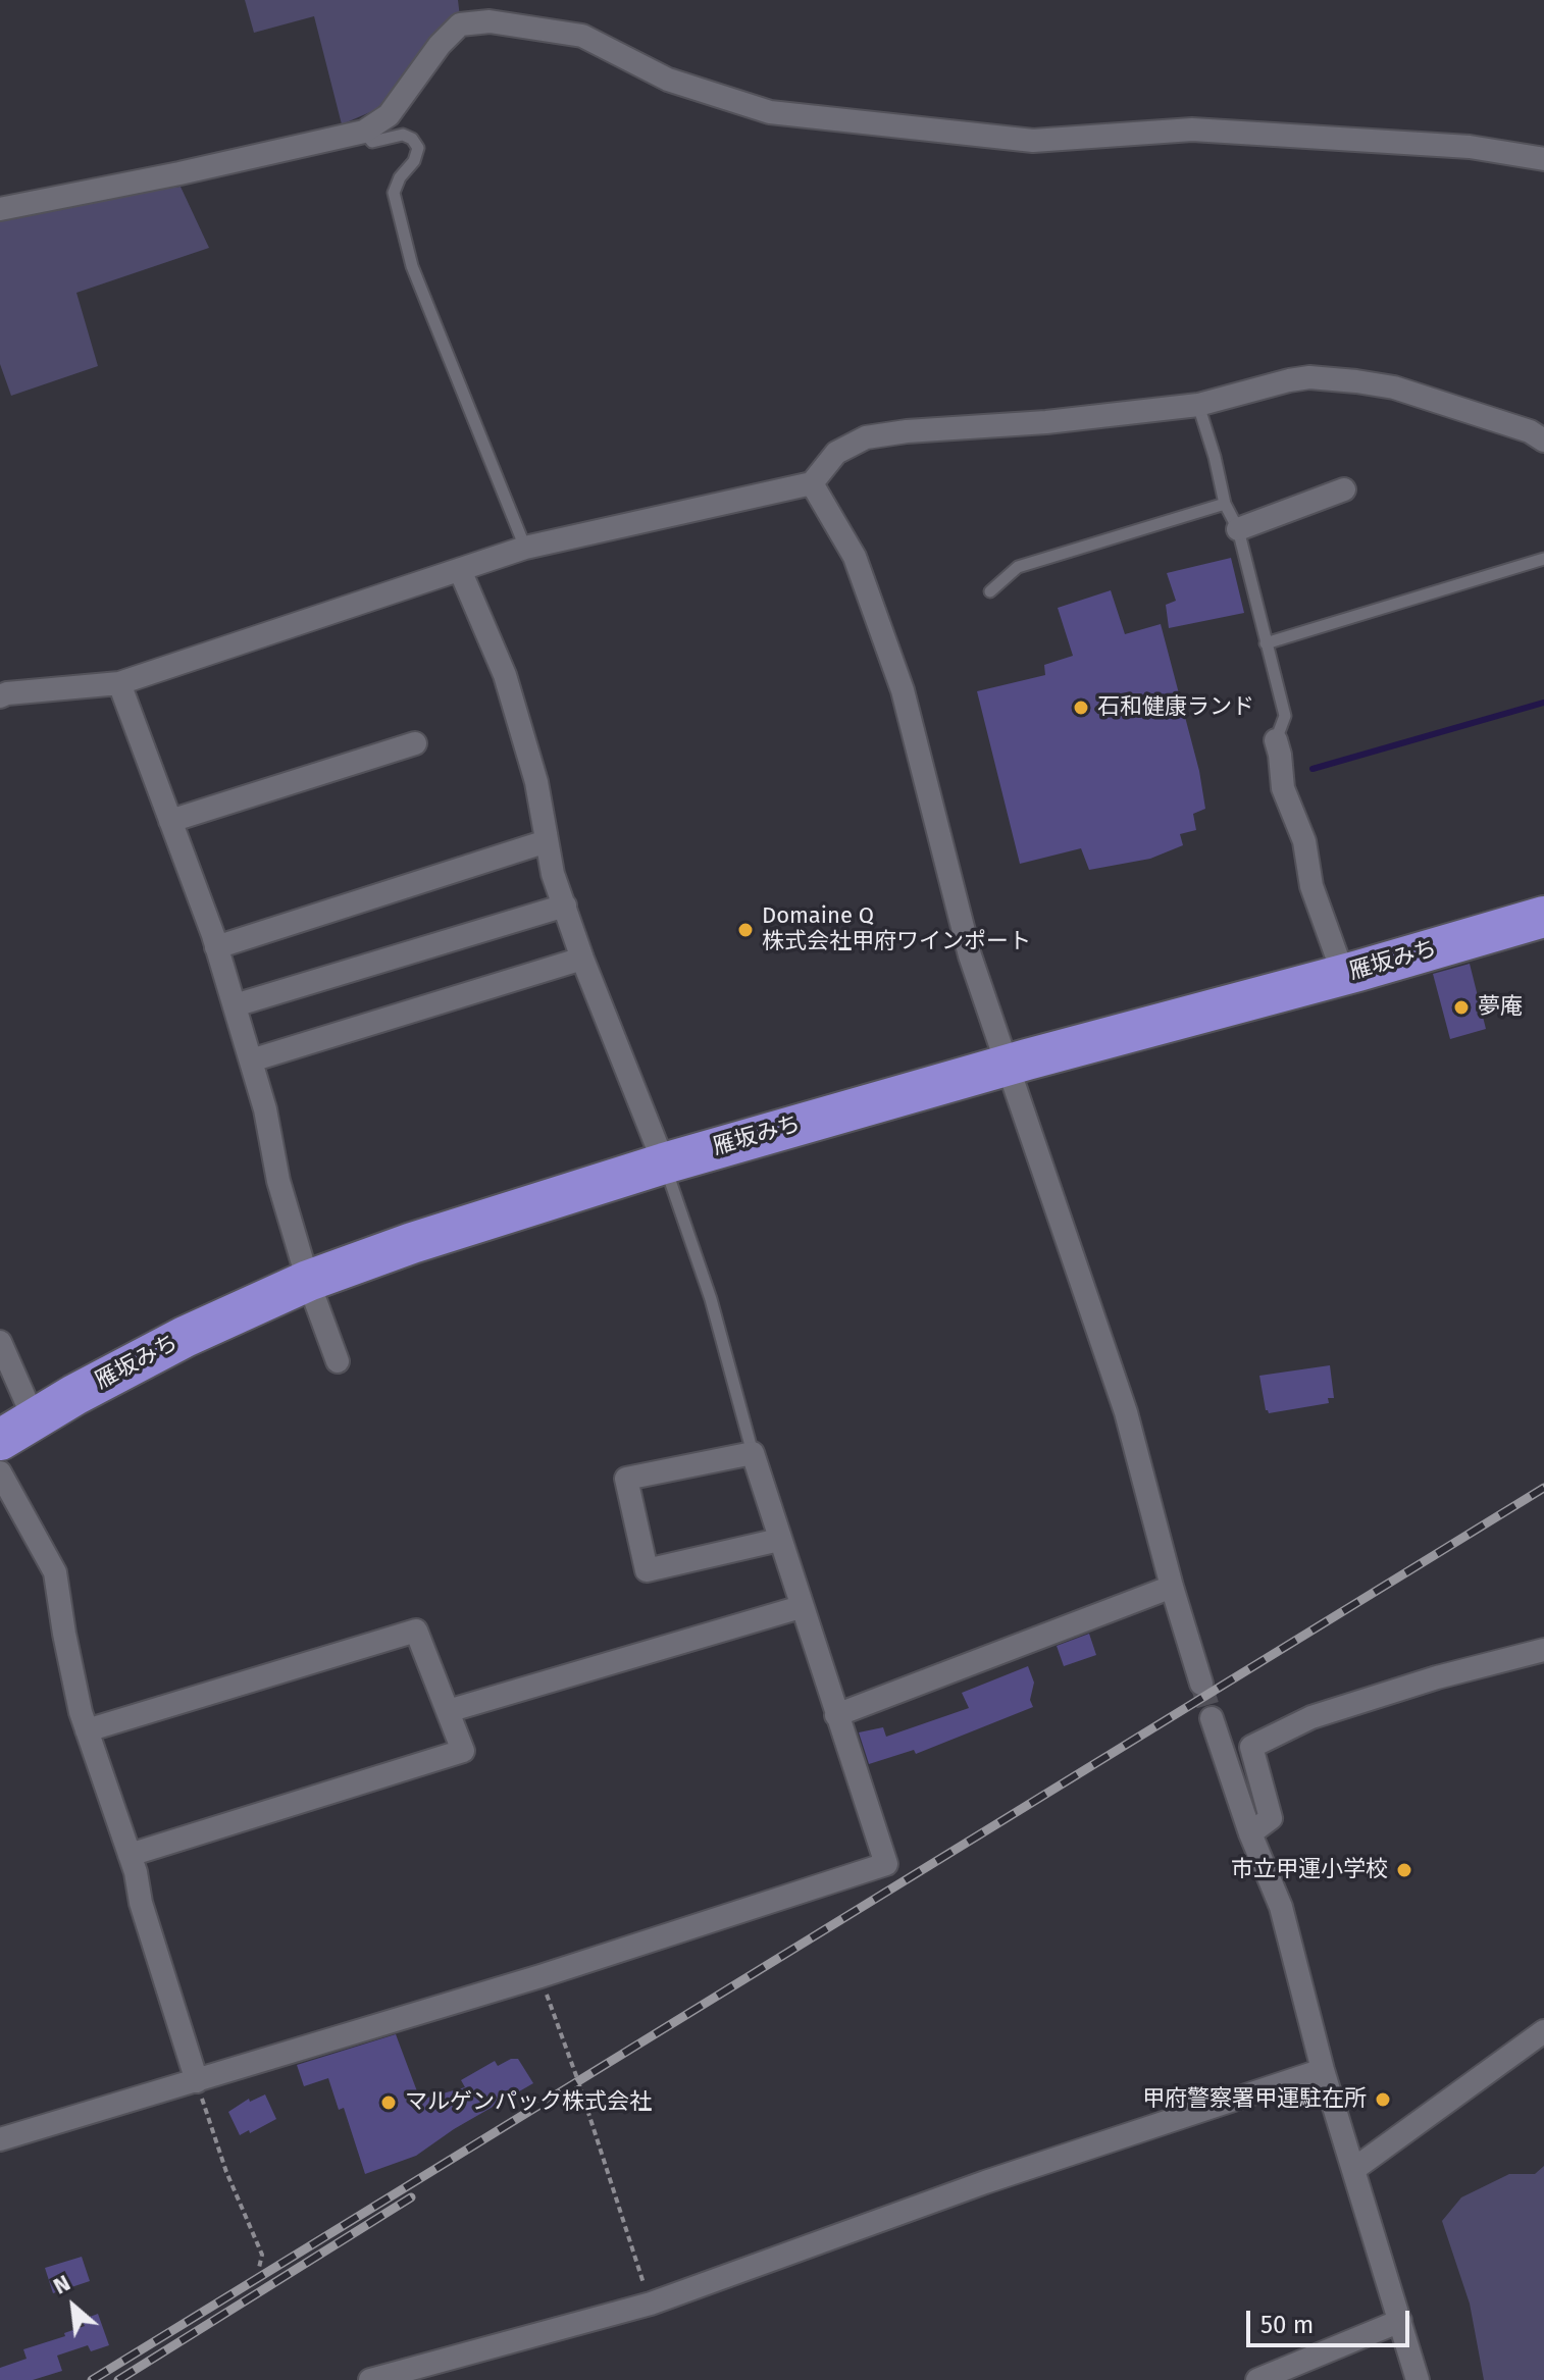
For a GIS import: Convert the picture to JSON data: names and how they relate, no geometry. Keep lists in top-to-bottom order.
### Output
{
  "streets": {
    "highway": ["雁坂みち"]
  },
  "places": [
    "石和健康ランド",
    "Domaine Q 株式会社甲府ワインポート",
    "夢庵",
    "市立甲運小学校",
    "甲府警察署甲運駐在所",
    "マルゲンパック株式会社"
  ],
  "scale_bar": "50 m",
  "north": "top left"
}
